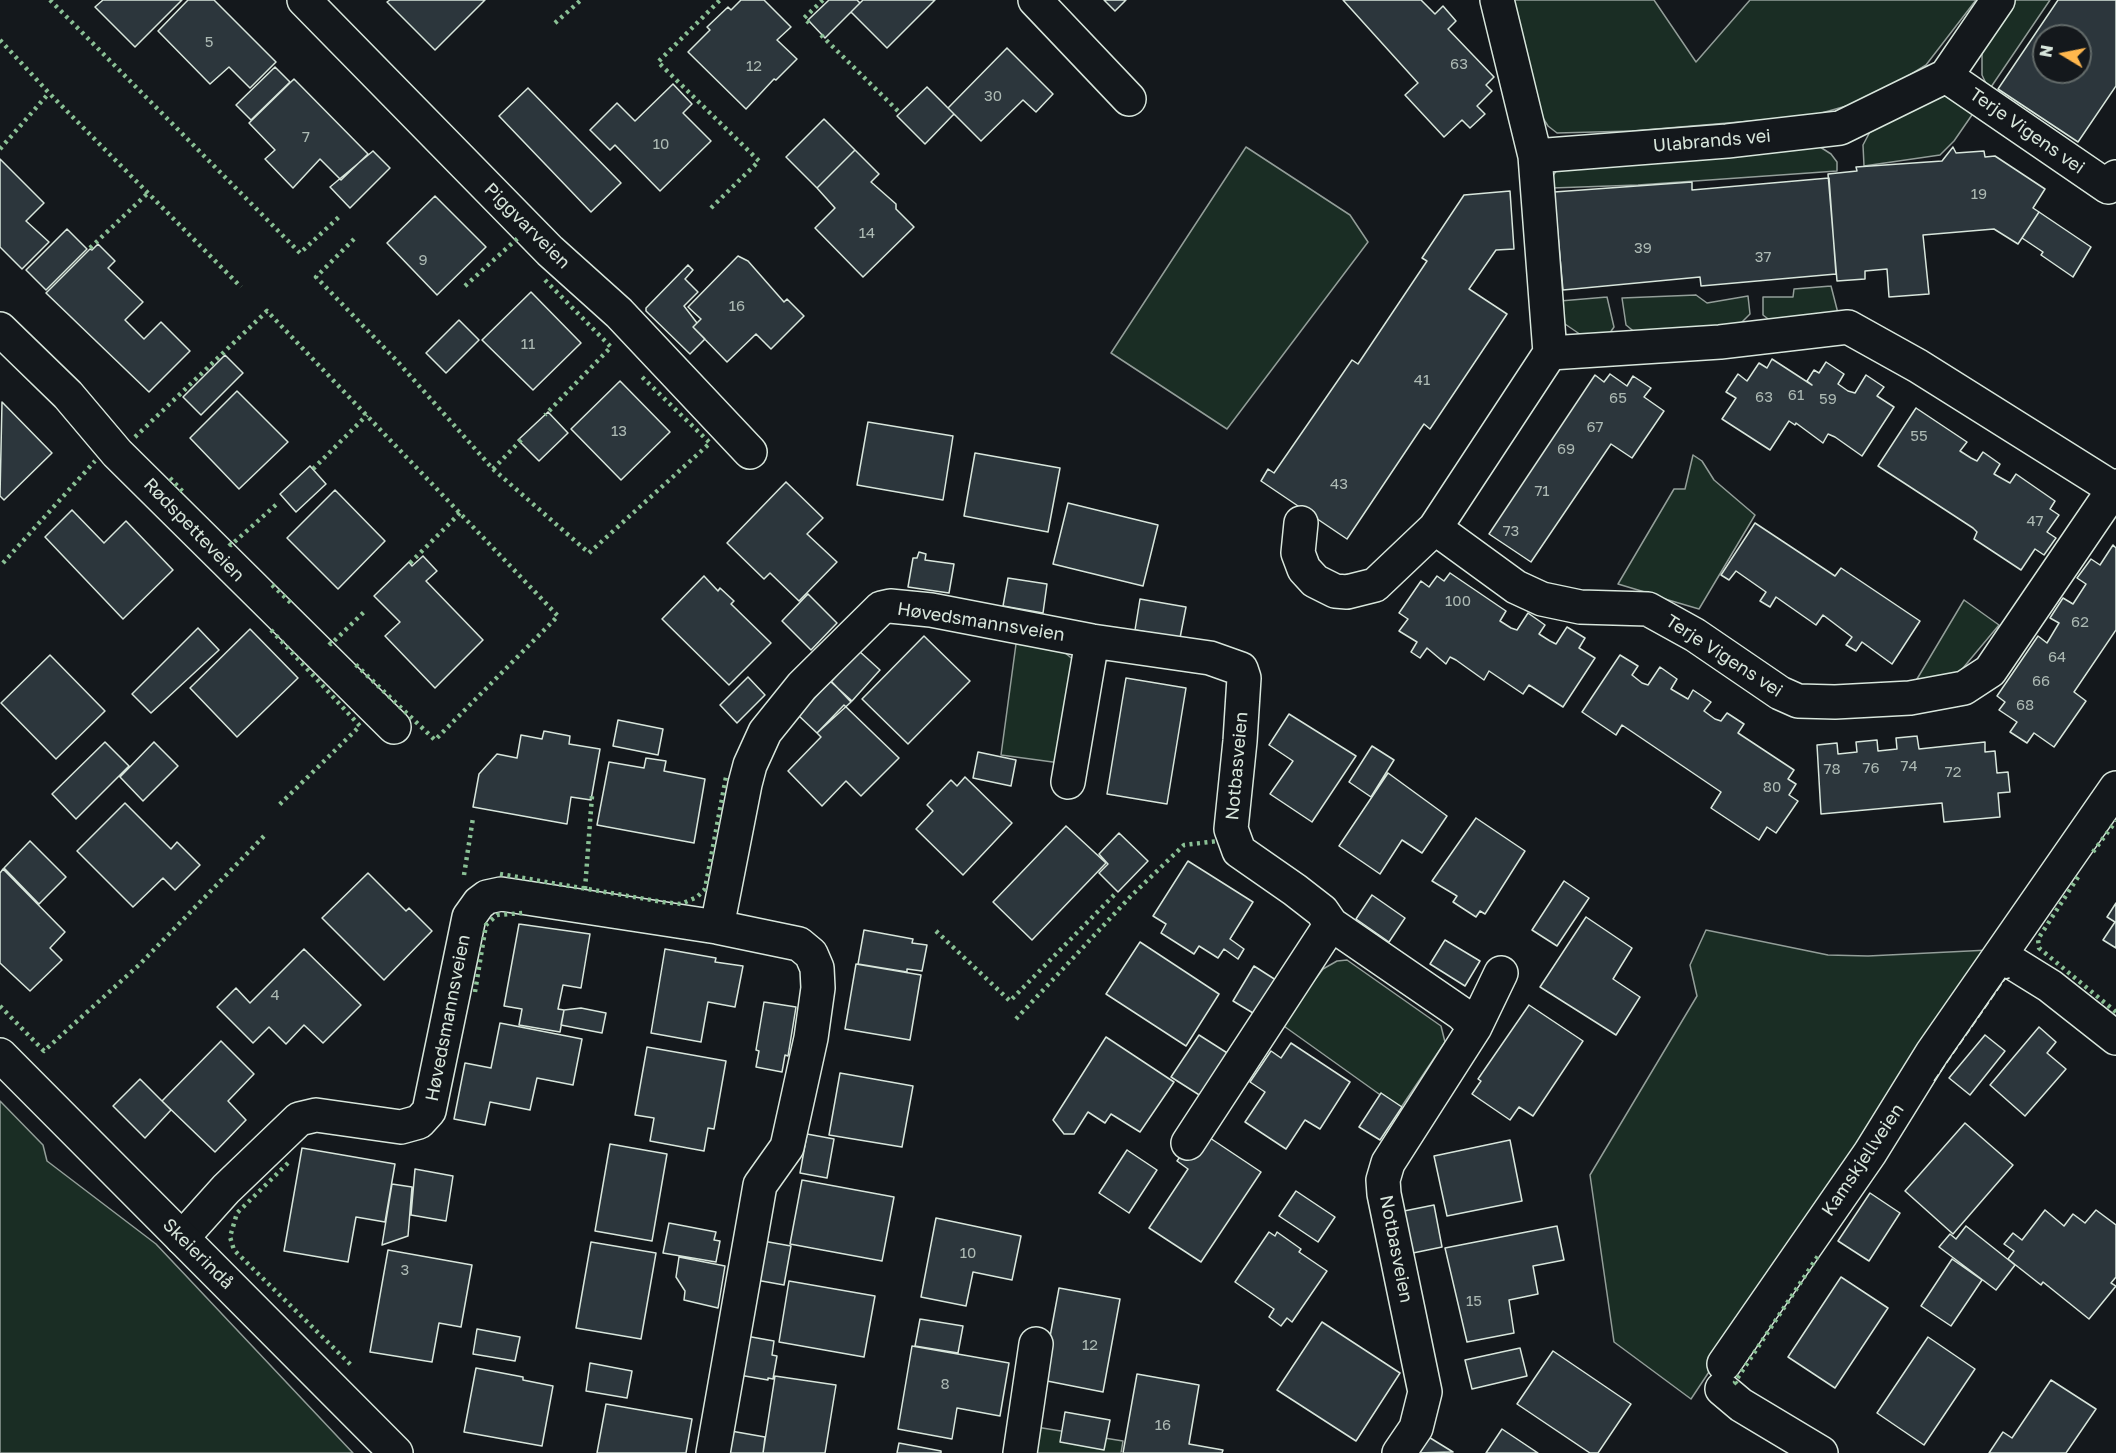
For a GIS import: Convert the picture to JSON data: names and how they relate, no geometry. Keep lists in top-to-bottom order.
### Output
{
  "streets": {
    "street": [
      "Terje Vigens vei",
      "Ulabrands vei",
      "Piggvarveien",
      "Rødspetteveien",
      "Høvedsmannsveien",
      "Notbasveien",
      "Kamskjellveien",
      "Skeierindå"
    ]
  },
  "crossings": [
    ["Terje Vigens vei", "Ulabrands vei"],
    ["Høvedsmannsveien", "Notbasveien"],
    ["Høvedsmannsveien", "Skeierindå"]
  ],
  "house_numbers": [
    "5",
    "63",
    "12",
    "30",
    "7",
    "10",
    "19",
    "14",
    "39",
    "37",
    "9",
    "16",
    "11",
    "41",
    "61",
    "63",
    "65",
    "59",
    "67",
    "13",
    "55",
    "69",
    "43",
    "71",
    "47",
    "73",
    "100",
    "62",
    "64",
    "66",
    "68",
    "74",
    "76",
    "78",
    "72",
    "80",
    "4",
    "10",
    "3",
    "15",
    "12",
    "8",
    "16"
  ],
  "north": "left"
}
